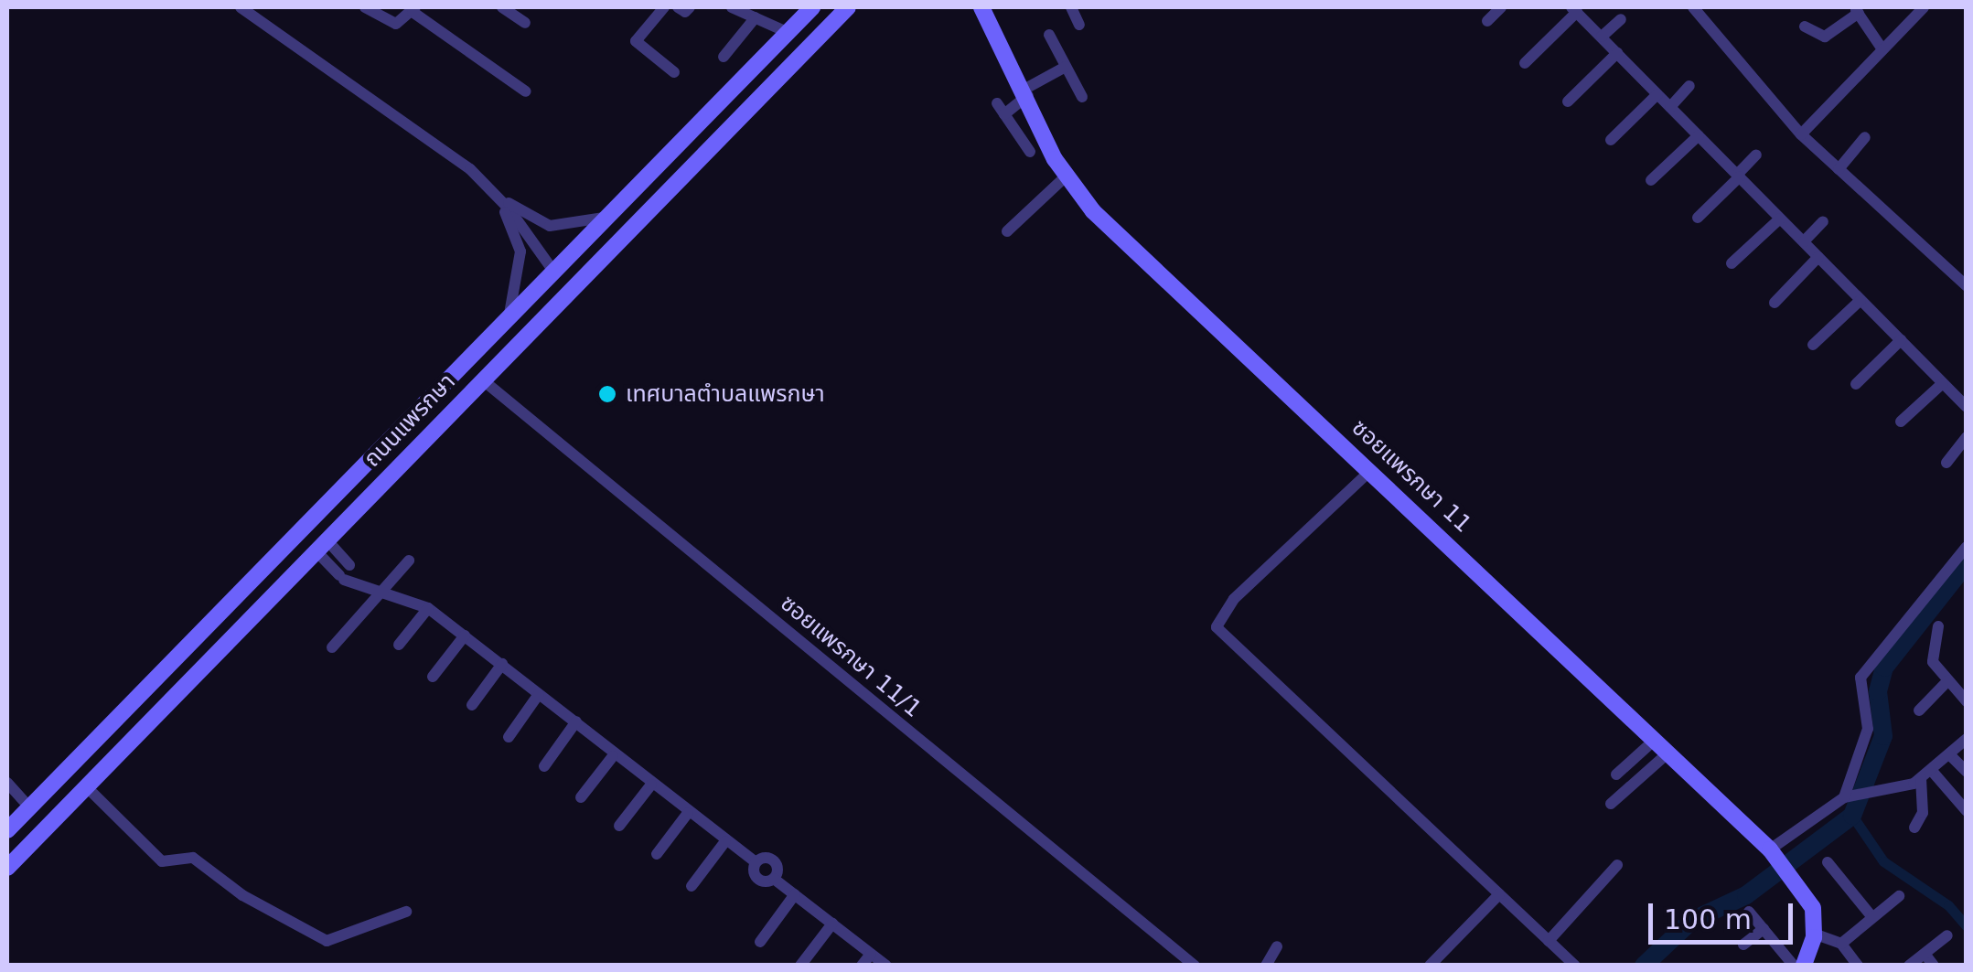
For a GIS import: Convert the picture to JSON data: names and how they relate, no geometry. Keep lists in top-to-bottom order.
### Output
{
  "streets": {
    "main road": ["ถนนแพรกษา", "ซอยแพรกษา 11"],
    "street": ["ซอยแพรกษา 11/1"]
  },
  "crossings": [
    ["ถนนแพรกษา", "ซอยแพรกษา 11/1"]
  ],
  "places": ["เทศบาลตำบลแพรกษา"],
  "scale_bar": "100 m"
}
